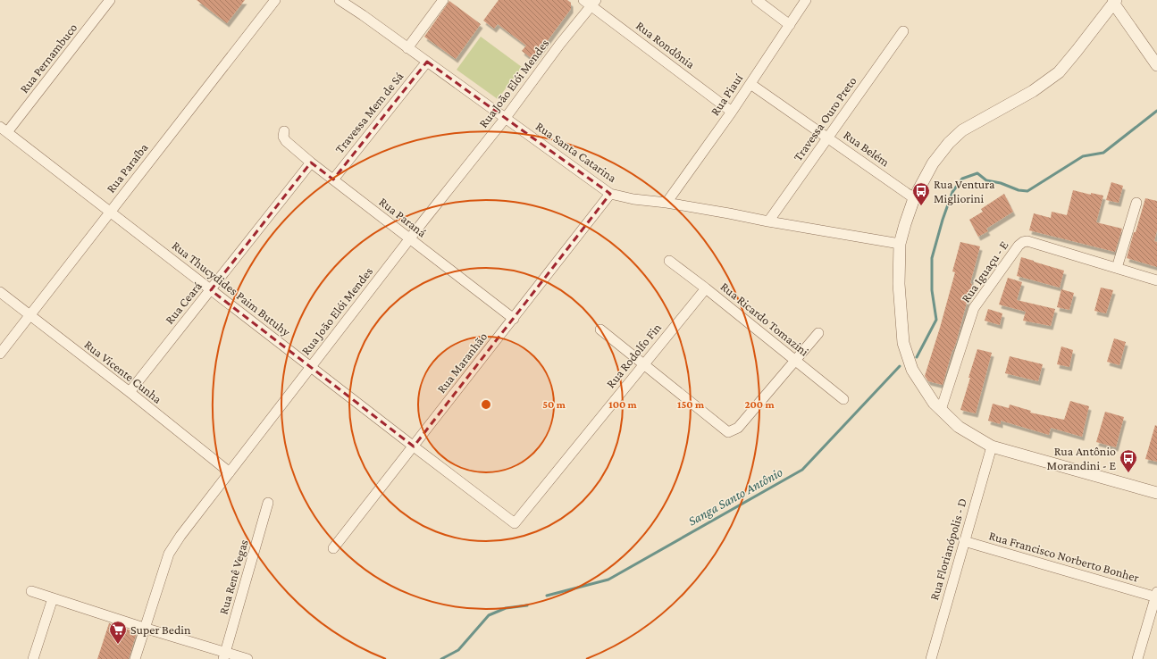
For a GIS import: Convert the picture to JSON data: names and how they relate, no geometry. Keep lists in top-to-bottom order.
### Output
{
  "streets": {
    "street": [
      "Rua Rondônia",
      "Rua Pernambuco",
      "Rua João Elói Mendes",
      "Rua Piauí",
      "Travessa Mem de Sá",
      "Travessa Ouro Preto",
      "Rua Belém",
      "Rua Santa Catarina",
      "Rua Paraíba",
      "Rua Paraná",
      "Rua Iguaçu - E",
      "Rua Thucydides Paim Butuhy",
      "Rua Ceará",
      "Rua Ricardo Tomazini",
      "Rua Rodolfo Fin",
      "Rua Maranhão",
      "Rua Vicente Cunha",
      "Rua Florianópolis - D",
      "Rua Francisco Norberto Bonher",
      "Rua Renê Vegas"
    ]
  },
  "crossings": [
    ["Rua Rondônia", "Rua João Elói Mendes"],
    ["Rua Rondônia", "Rua Piauí"],
    ["Rua Pernambuco", "Rua Thucydides Paim Butuhy"],
    ["Rua João Elói Mendes", "Rua Santa Catarina"],
    ["Rua João Elói Mendes", "Rua Paraná"],
    ["Rua João Elói Mendes", "Rua Thucydides Paim Butuhy"],
    ["Rua João Elói Mendes", "Rua Vicente Cunha"],
    ["Rua Piauí", "Rua Belém"],
    ["Rua Piauí", "Rua Santa Catarina"],
    ["Travessa Mem de Sá", "Rua Santa Catarina"],
    ["Travessa Mem de Sá", "Rua Paraná"],
    ["Travessa Ouro Preto", "Rua Belém"],
    ["Travessa Ouro Preto", "Rua Santa Catarina"],
    ["Rua Santa Catarina", "Rua Maranhão"],
    ["Rua Paraíba", "Rua Thucydides Paim Butuhy"],
    ["Rua Paraíba", "Rua Vicente Cunha"],
    ["Rua Paraná", "Rua Ceará"],
    ["Rua Paraná", "Rua Maranhão"],
    ["Rua Thucydides Paim Butuhy", "Rua Ceará"],
    ["Rua Thucydides Paim Butuhy", "Rua Rodolfo Fin"],
    ["Rua Thucydides Paim Butuhy", "Rua Maranhão"],
    ["Rua Ceará", "Rua Vicente Cunha"],
    ["Rua Ricardo Tomazini", "Rua Rodolfo Fin"],
    ["Rua Florianópolis - D", "Rua Francisco Norberto Bonher"]
  ],
  "water": ["Sanga Santo Antônio"],
  "places": {
    "bus stop": ["Rua Ventura Migliorini", "Rua Antônio Morandini - E"],
    "supermarket": ["Super Bedin"]
  },
  "rings": [
    "50 m",
    "100 m",
    "150 m",
    "200 m"
  ]
}
